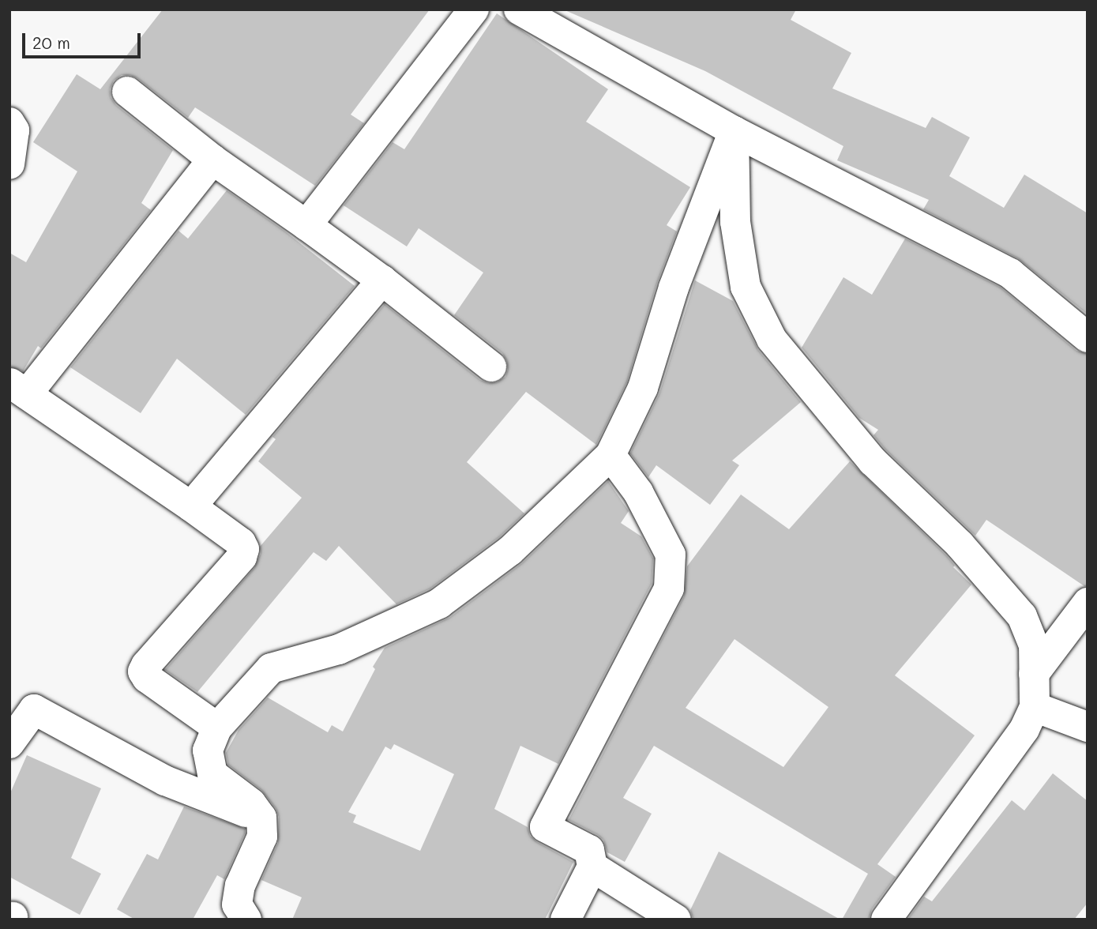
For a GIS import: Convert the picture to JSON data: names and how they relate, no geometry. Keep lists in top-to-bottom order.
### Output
{
  "scale_bar": "20 m"
}
